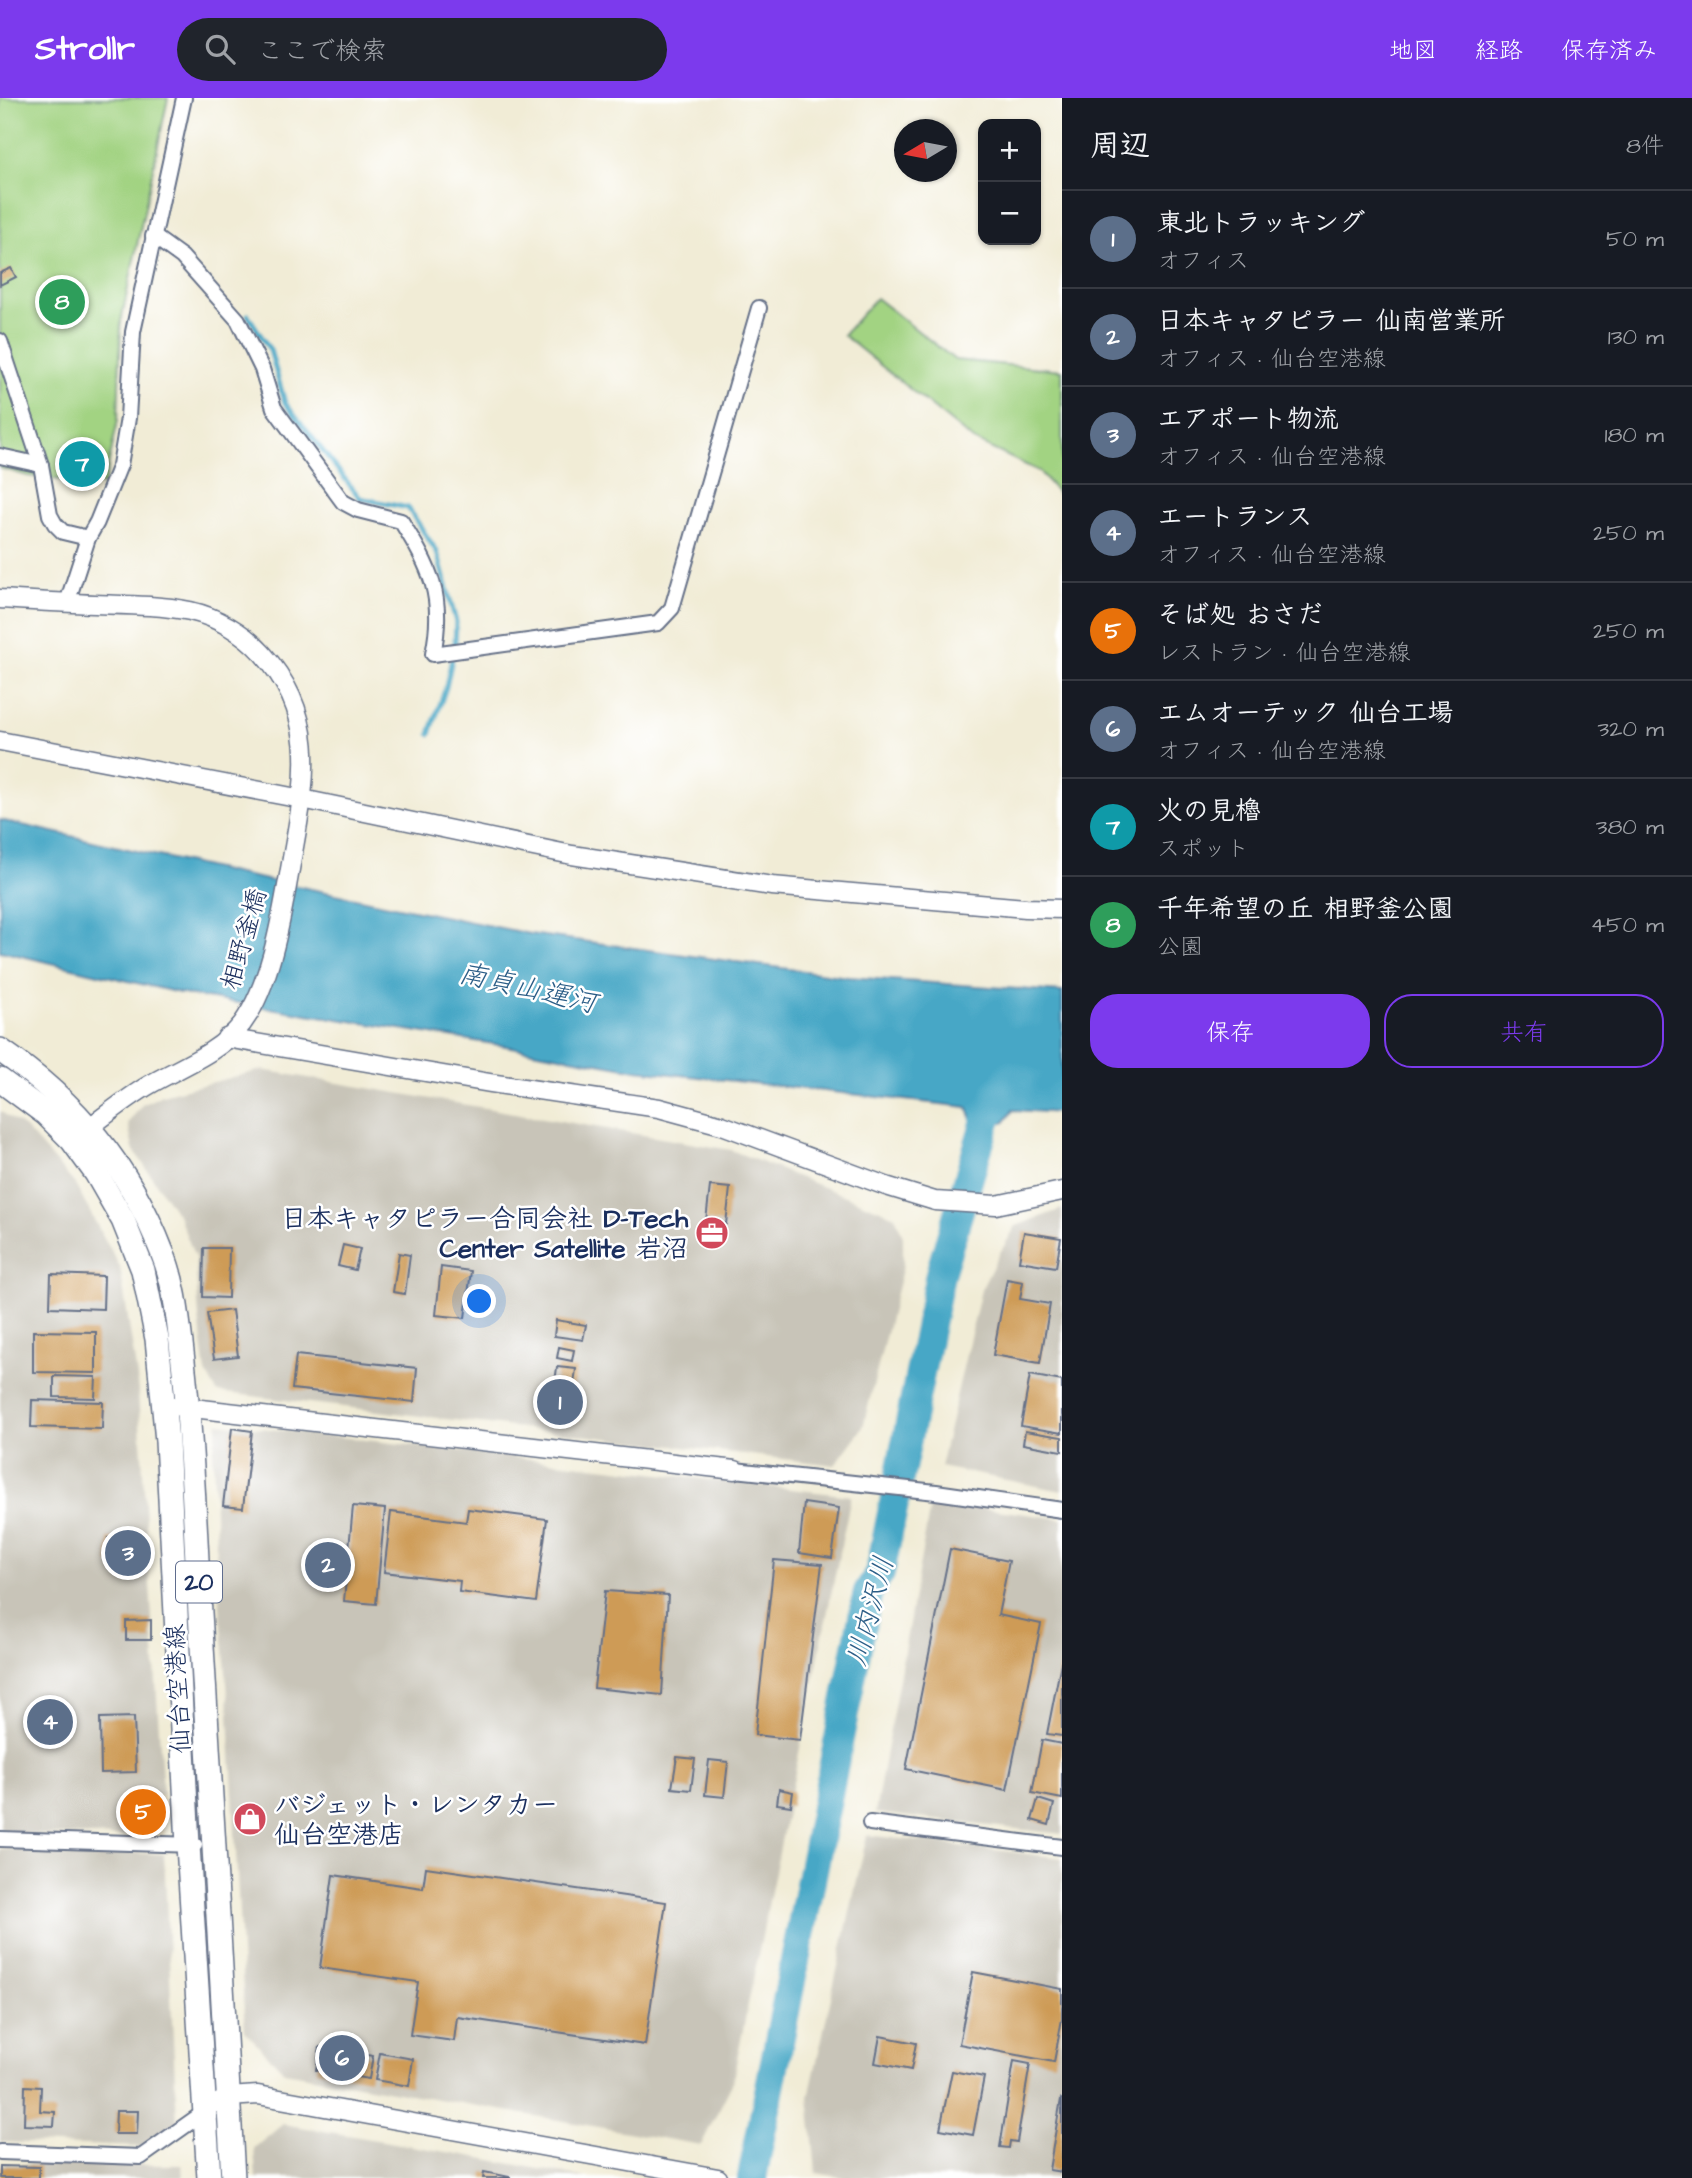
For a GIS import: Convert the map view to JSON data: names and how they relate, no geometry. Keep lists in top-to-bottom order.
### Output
{
  "streets": {
    "main road": ["20", "仙台空港線"],
    "street": ["相野釜橋"]
  },
  "crossings": [
    ["相野釜橋", "仙台空港線"]
  ],
  "water": ["南貞山運河", "川内沢川"],
  "places": {
    "office": ["日本キャタピラー合同会社 D-Tech Center Satellite 岩沼"],
    "shop": ["バジェット・レンタカー 仙台空港店"]
  },
  "north": "left",
  "page": {
    "header": "Strollr",
    "search": "ここで検索",
    "nav": ["地図", "経路", "保存済み"],
    "heading": ["周辺", "8件"],
    "map_buttons": ["+", "−"],
    "list": [
      {
        "mark": "1",
        "name": "東北トラッキング",
        "note": "オフィス",
        "value": "50 m"
      },
      {
        "mark": "2",
        "name": "日本キャタピラー 仙南営業所",
        "note": "オフィス · 仙台空港線",
        "value": "130 m"
      },
      {
        "mark": "3",
        "name": "エアポート物流",
        "note": "オフィス · 仙台空港線",
        "value": "180 m"
      },
      {
        "mark": "4",
        "name": "エートランス",
        "note": "オフィス · 仙台空港線",
        "value": "250 m"
      },
      {
        "mark": "5",
        "name": "そば処 おさだ",
        "note": "レストラン · 仙台空港線",
        "value": "250 m"
      },
      {
        "mark": "6",
        "name": "エムオーテック 仙台工場",
        "note": "オフィス · 仙台空港線",
        "value": "320 m"
      },
      {
        "mark": "7",
        "name": "火の見櫓",
        "note": "スポット",
        "value": "380 m"
      },
      {
        "mark": "8",
        "name": "千年希望の丘 相野釜公園",
        "note": "公園",
        "value": "450 m"
      }
    ],
    "pins": [
      "8",
      "7",
      "1",
      "3",
      "2",
      "4",
      "5",
      "6"
    ],
    "buttons": ["保存", "共有"]
  }
}
